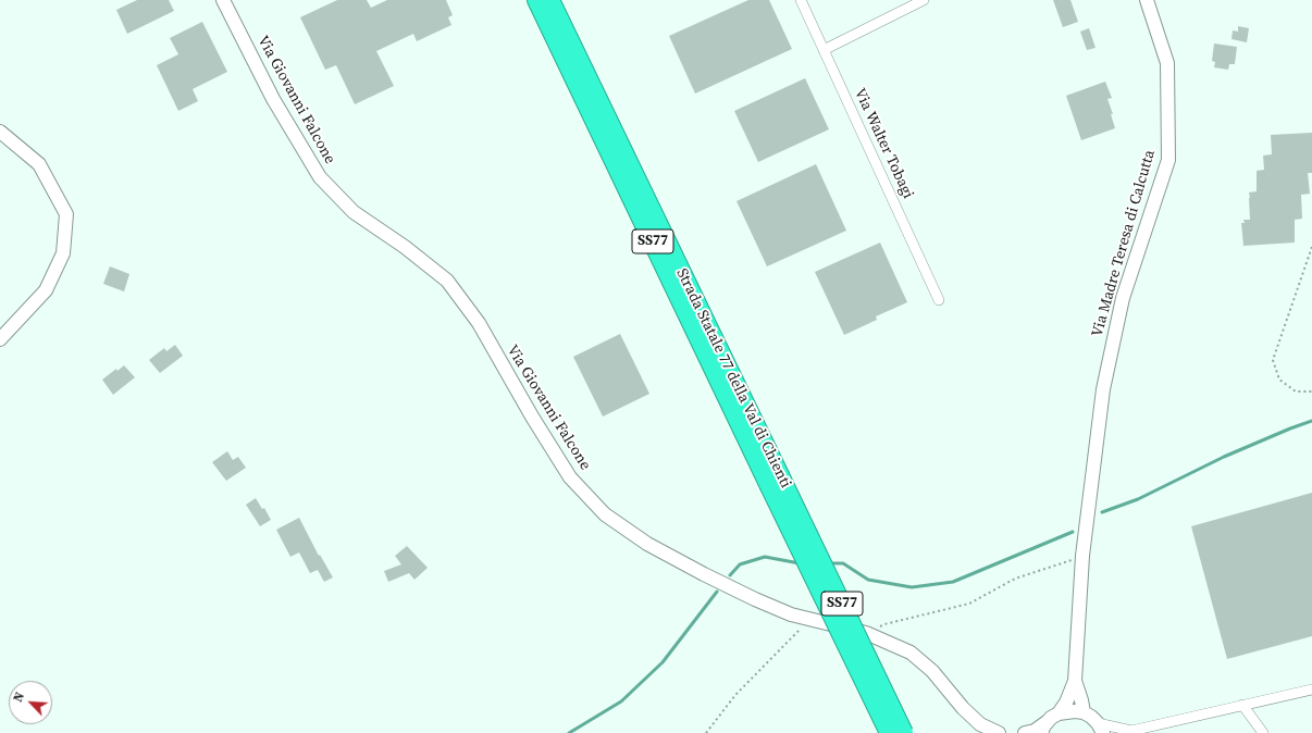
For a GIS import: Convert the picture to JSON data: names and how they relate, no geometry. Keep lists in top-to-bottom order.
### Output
{
  "streets": {
    "highway": ["SS77", "Strada Statale 77 della Val di Chienti"],
    "street": ["Via Giovanni Falcone", "Via Walter Tobagi", "Via Madre Teresa di Calcutta"]
  },
  "north": "top left"
}
